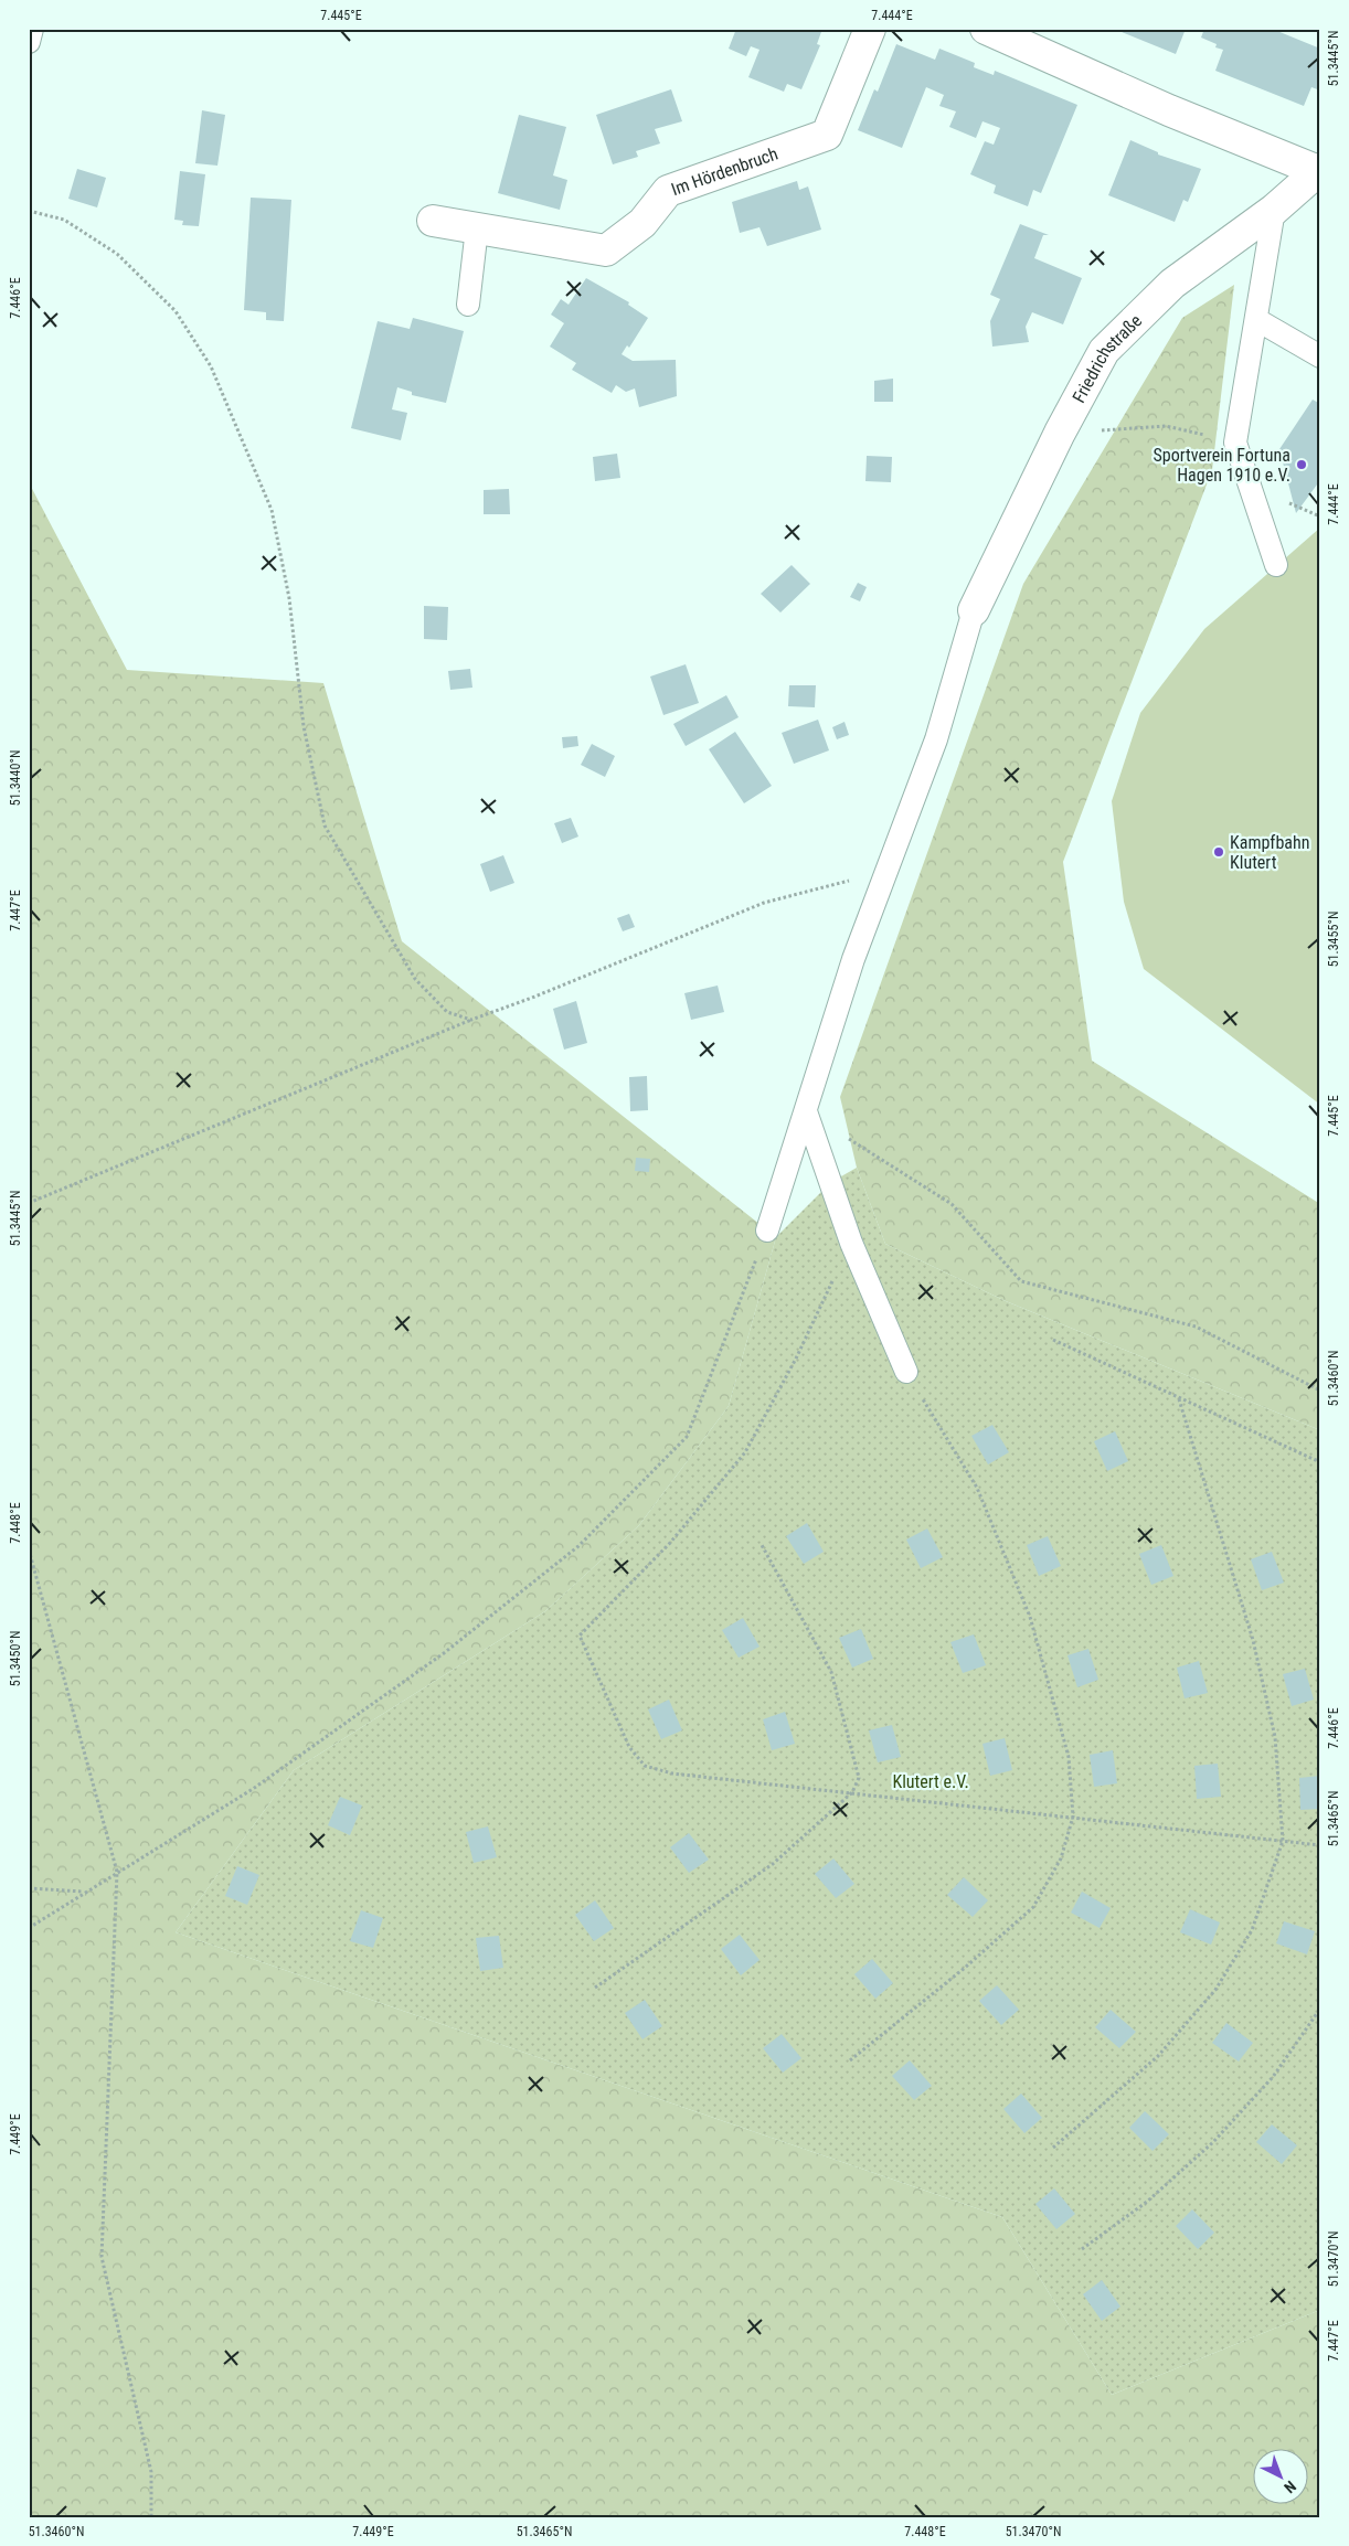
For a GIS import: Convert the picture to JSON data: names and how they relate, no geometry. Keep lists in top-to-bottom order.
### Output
{
  "streets": {
    "street": ["Im Hördenbruch", "Friedrichstraße"]
  },
  "parks": ["Klutert e.V."],
  "places": ["Sportverein Fortuna Hagen 1910 e.V.", "Kampfbahn Klutert"],
  "north": "bottom right",
  "coordinates": [
    "7.445°E",
    "7.444°E",
    "51.3445°N",
    "7.446°E",
    "51.3440°N",
    "7.447°E",
    "51.3455°N",
    "51.3460°N",
    "7.448°E",
    "51.3450°N",
    "51.3465°N",
    "7.449°E",
    "51.3470°N"
  ]
}
